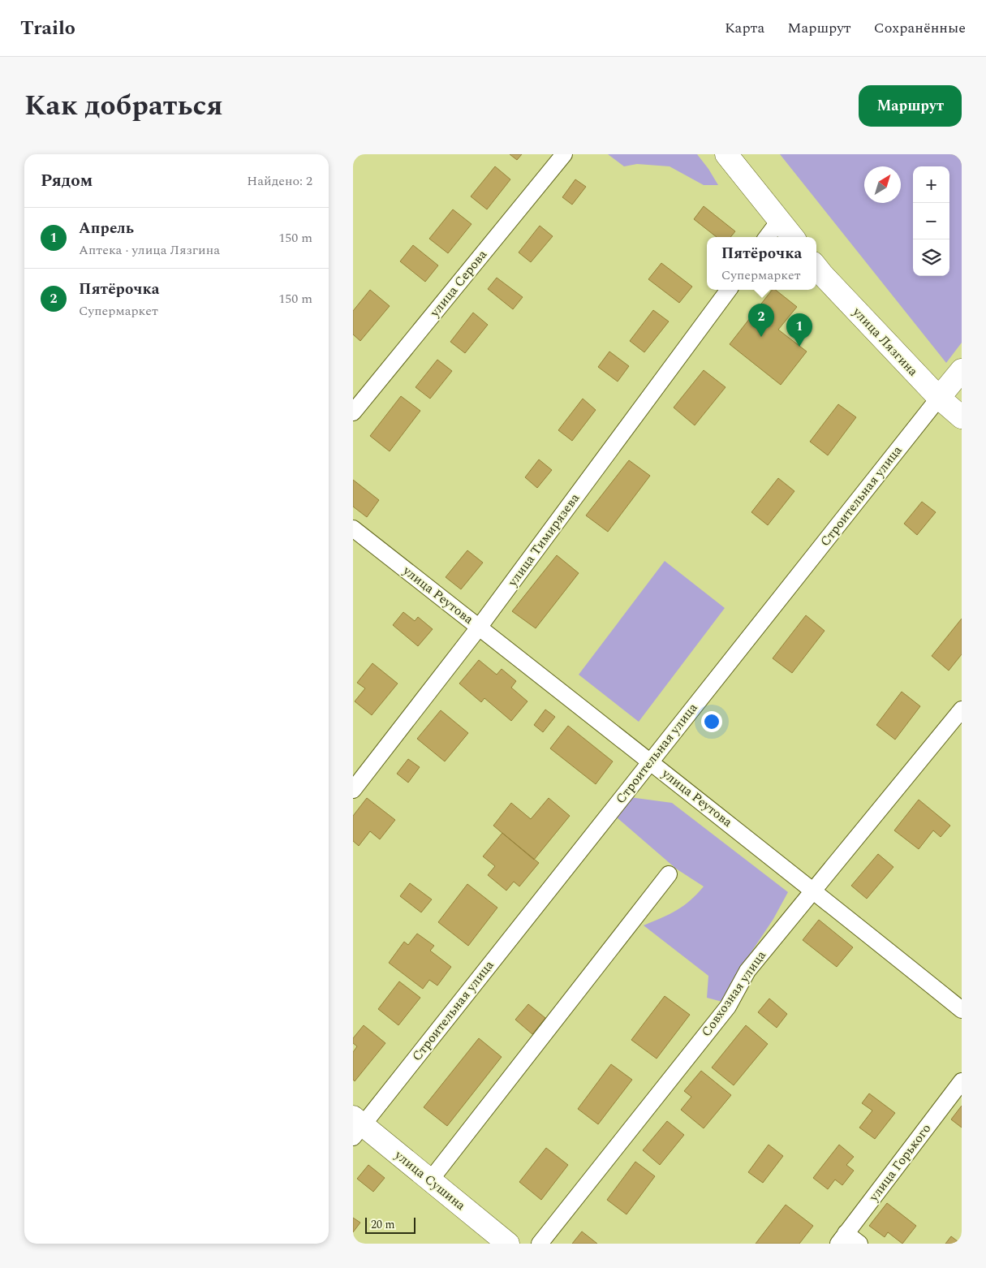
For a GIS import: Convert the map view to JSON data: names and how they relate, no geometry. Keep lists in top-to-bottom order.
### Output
{
  "streets": {
    "main road": ["улица Лязгина", "Строительная улица", "улица Сушина"],
    "street": [
      "улица Серова",
      "улица Тимирязева",
      "улица Реутова",
      "Совхозная улица",
      "улица Горького"
    ]
  },
  "crossings": [
    ["улица Лязгина", "Строительная улица"],
    ["Строительная улица", "улица Реутова"],
    ["Строительная улица", "улица Сушина"],
    ["улица Тимирязева", "улица Реутова"],
    ["улица Реутова", "Совхозная улица"]
  ],
  "scale_bar": "20 m",
  "north": "top right",
  "page": {
    "header": "Trailo",
    "nav": ["Карта", "Маршрут", "Сохранённые"],
    "title": "Как добраться",
    "buttons": "Маршрут",
    "heading": ["Рядом", "Найдено: 2"],
    "map_buttons": ["+", "−"],
    "list": [
      {
        "mark": "1",
        "name": "Апрель",
        "note": "Аптека · улица Лязгина",
        "value": "150 m"
      },
      {
        "mark": "2",
        "name": "Пятёрочка",
        "note": "Супермаркет",
        "value": "150 m"
      }
    ],
    "popup": ["Пятёрочка", "Супермаркет"],
    "pins": ["2", "1"],
    "scale": "20 m"
  }
}
